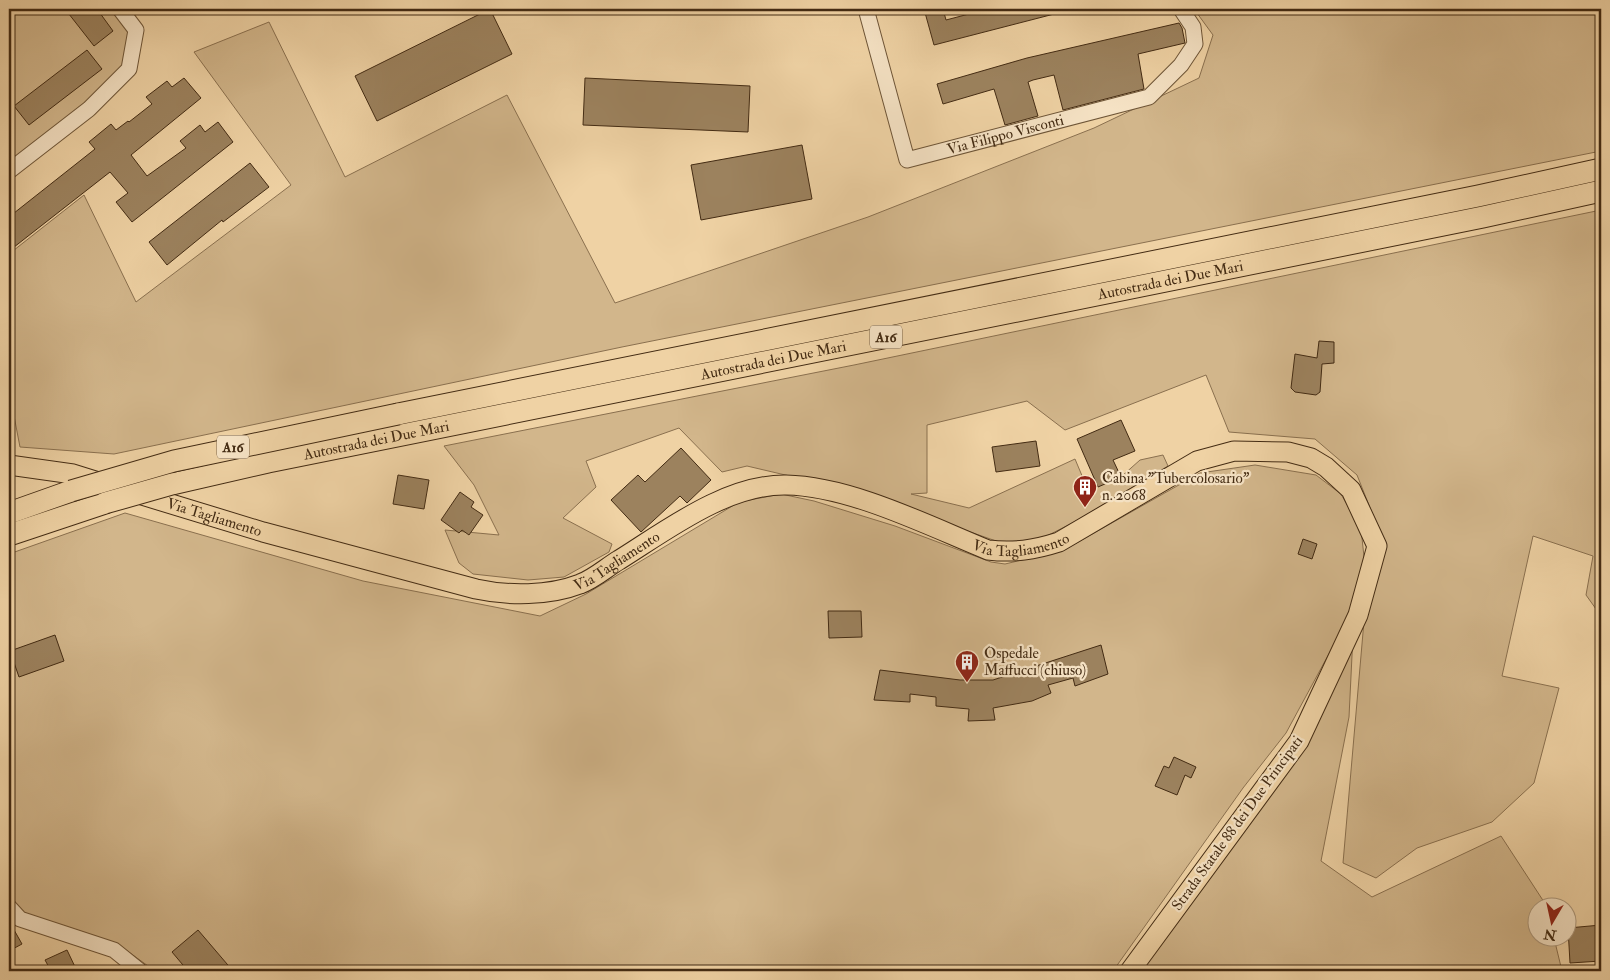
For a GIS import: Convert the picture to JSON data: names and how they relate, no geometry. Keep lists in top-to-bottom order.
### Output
{
  "streets": {
    "highway": ["Autostrada dei Due Mari", "A16"],
    "main road": ["Via Tagliamento", "Strada Statale 88 dei Due Principati"],
    "street": ["Via Filippo Visconti"]
  },
  "crossings": [
    ["Via Tagliamento", "Strada Statale 88 dei Due Principati"]
  ],
  "places": {
    "building": ["Cabina \"Tubercolosario\" n. 2068", "Ospedale Maffucci (chiuso)"]
  },
  "north": "bottom"
}
